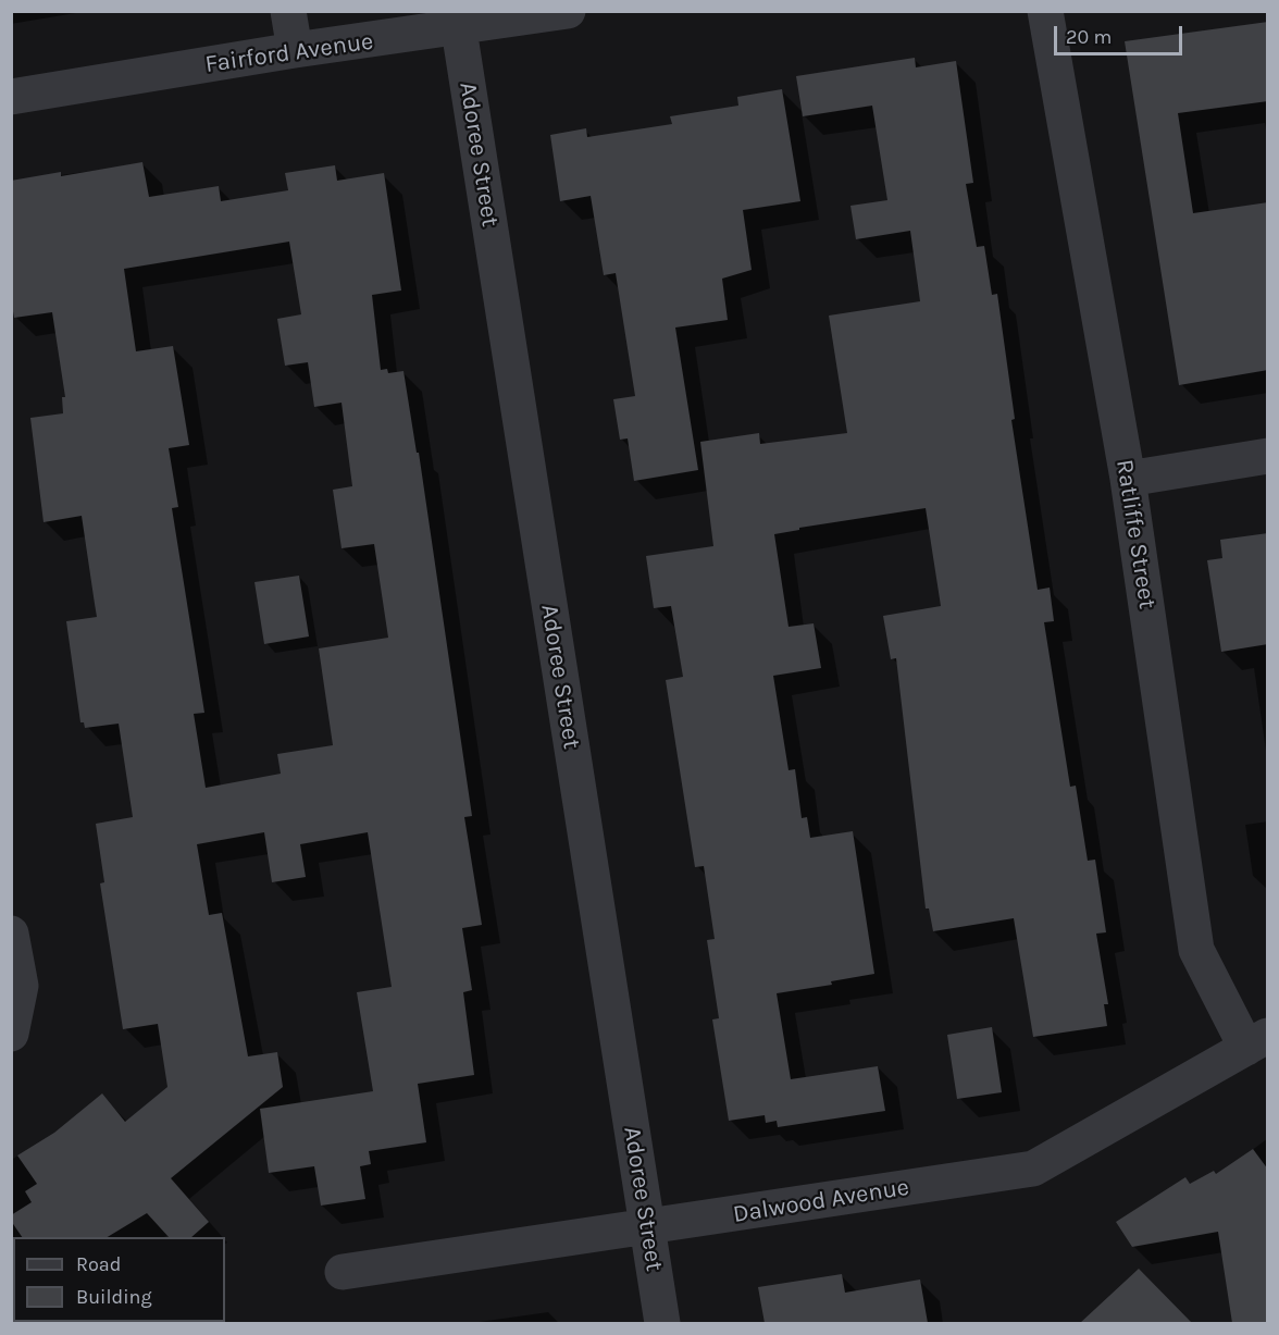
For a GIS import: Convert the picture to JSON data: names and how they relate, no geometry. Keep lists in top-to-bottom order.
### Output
{
  "streets": {
    "street": [
      "Fairford Avenue",
      "Adoree Street",
      "Ratliffe Street",
      "Dalwood Avenue"
    ]
  },
  "crossings": [
    ["Fairford Avenue", "Adoree Street"],
    ["Adoree Street", "Dalwood Avenue"],
    ["Ratliffe Street", "Dalwood Avenue"]
  ],
  "legend": ["Road", "Building"],
  "scale_bar": "20 m"
}
